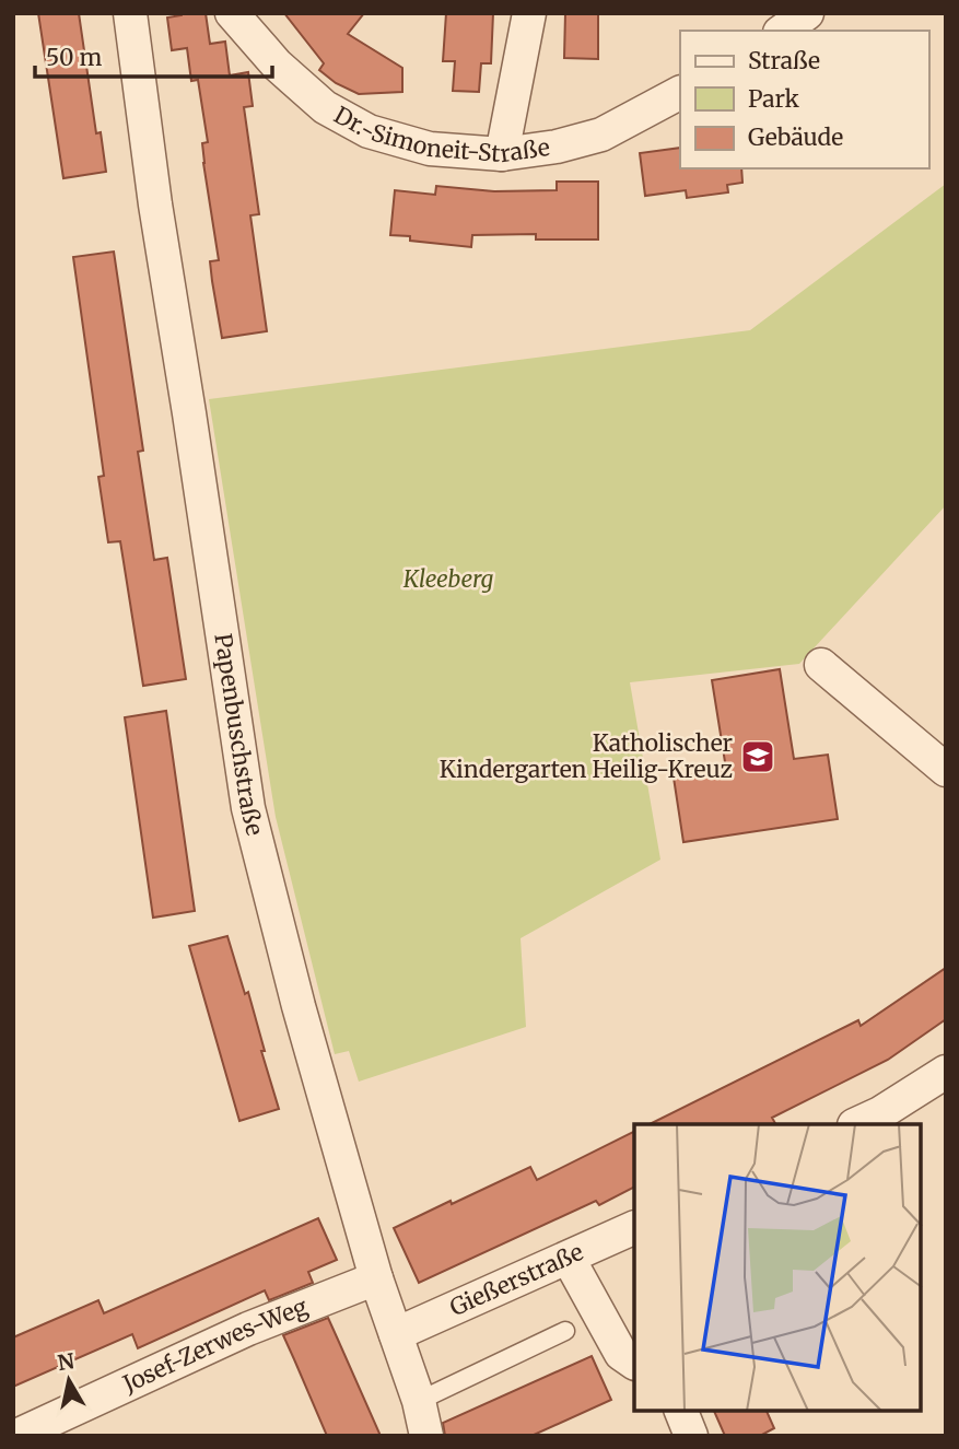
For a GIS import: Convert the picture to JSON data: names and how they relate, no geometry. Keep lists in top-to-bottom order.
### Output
{
  "streets": {
    "street": [
      "Dr.-Simoneit-Straße",
      "Papenbuschstraße",
      "Gießerstraße",
      "Josef-Zerwes-Weg"
    ]
  },
  "crossings": [
    ["Papenbuschstraße", "Gießerstraße"],
    ["Papenbuschstraße", "Josef-Zerwes-Weg"]
  ],
  "parks": ["Kleeberg"],
  "places": {
    "school or university": ["Katholischer Kindergarten Heilig-Kreuz"]
  },
  "legend": ["Straße", "Park", "Gebäude"],
  "scale_bar": "50 m",
  "north": "top"
}
